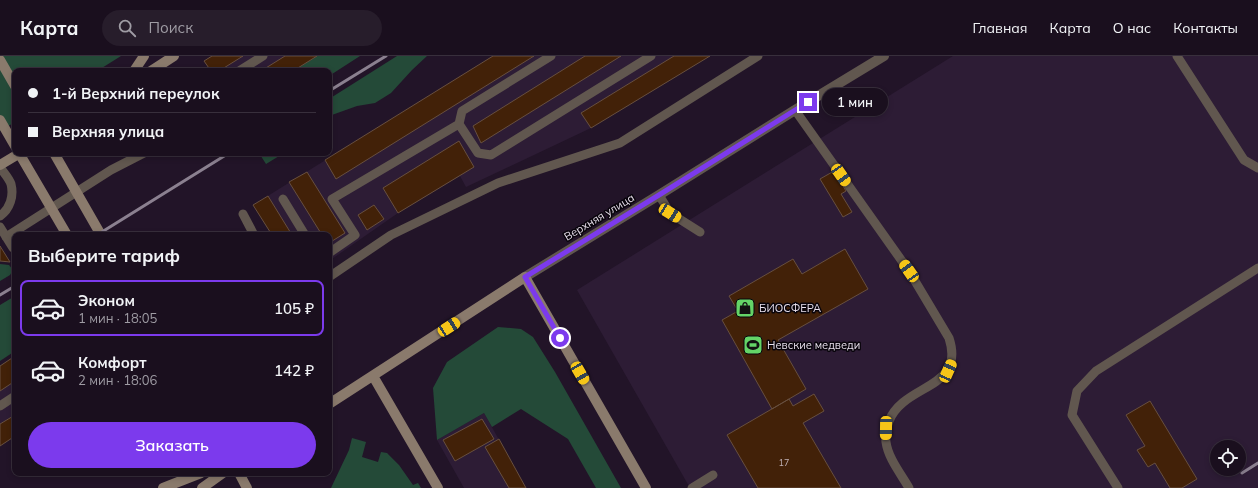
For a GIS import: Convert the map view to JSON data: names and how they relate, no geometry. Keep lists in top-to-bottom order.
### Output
{
  "streets": {
    "main road": ["Верхняя улица"]
  },
  "places": {
    "shop": ["БИОСФЕРА"],
    "sports": ["Невские медведи"]
  },
  "house_numbers": ["17"],
  "page": {
    "header": "Карта",
    "search": "Поиск",
    "nav": [
      "Главная",
      "Карта",
      "О нас",
      "Контакты"
    ],
    "banner": ["1-й Верхний переулок", "Верхняя улица"],
    "bubble": "1 мин",
    "heading": "Выберите тариф",
    "list": [
      {
        "name": "Эконом",
        "note": "1 мин · 18:05",
        "value": "105 ₽"
      },
      {
        "name": "Комфорт",
        "note": "2 мин · 18:06",
        "value": "142 ₽"
      }
    ],
    "buttons": "Заказать"
  }
}
